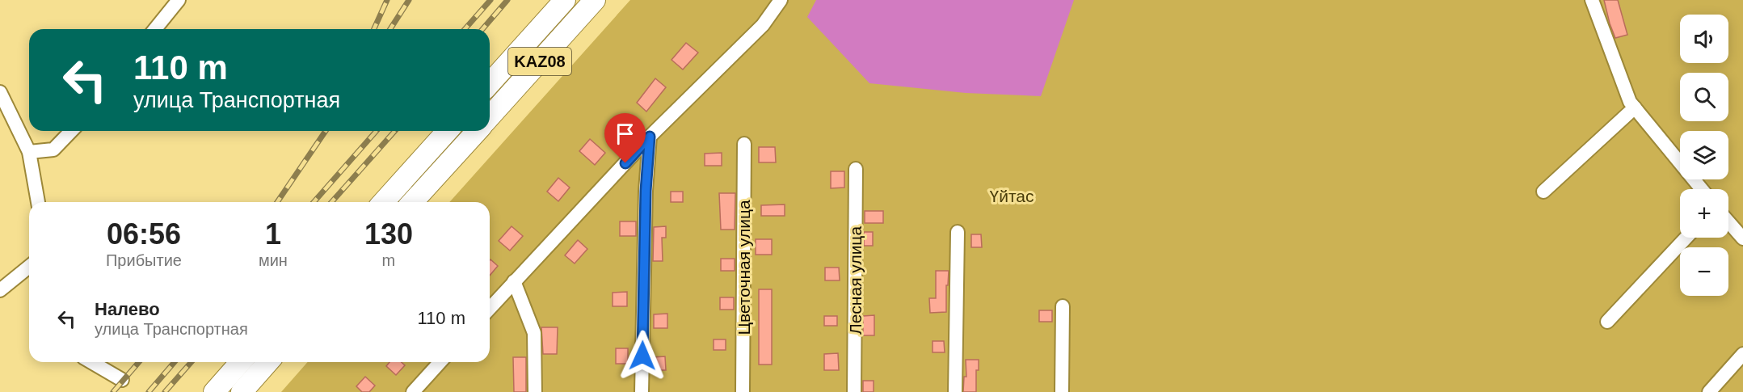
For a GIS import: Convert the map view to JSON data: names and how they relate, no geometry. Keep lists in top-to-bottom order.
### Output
{
  "streets": {
    "highway": ["KAZ08"],
    "street": ["Цветочная улица", "Лесная улица"]
  },
  "parks": ["Үйтас"],
  "page": {
    "map_buttons": ["+", "−"],
    "turn": ["110 m", "улица Транспортная"],
    "eta": [
      "06:56",
      "Прибытие",
      "1",
      "мин",
      "130",
      "m"
    ],
    "list": [
      {
        "name": "Налево",
        "note": "улица Транспортная",
        "value": "110 m"
      }
    ]
  }
}
